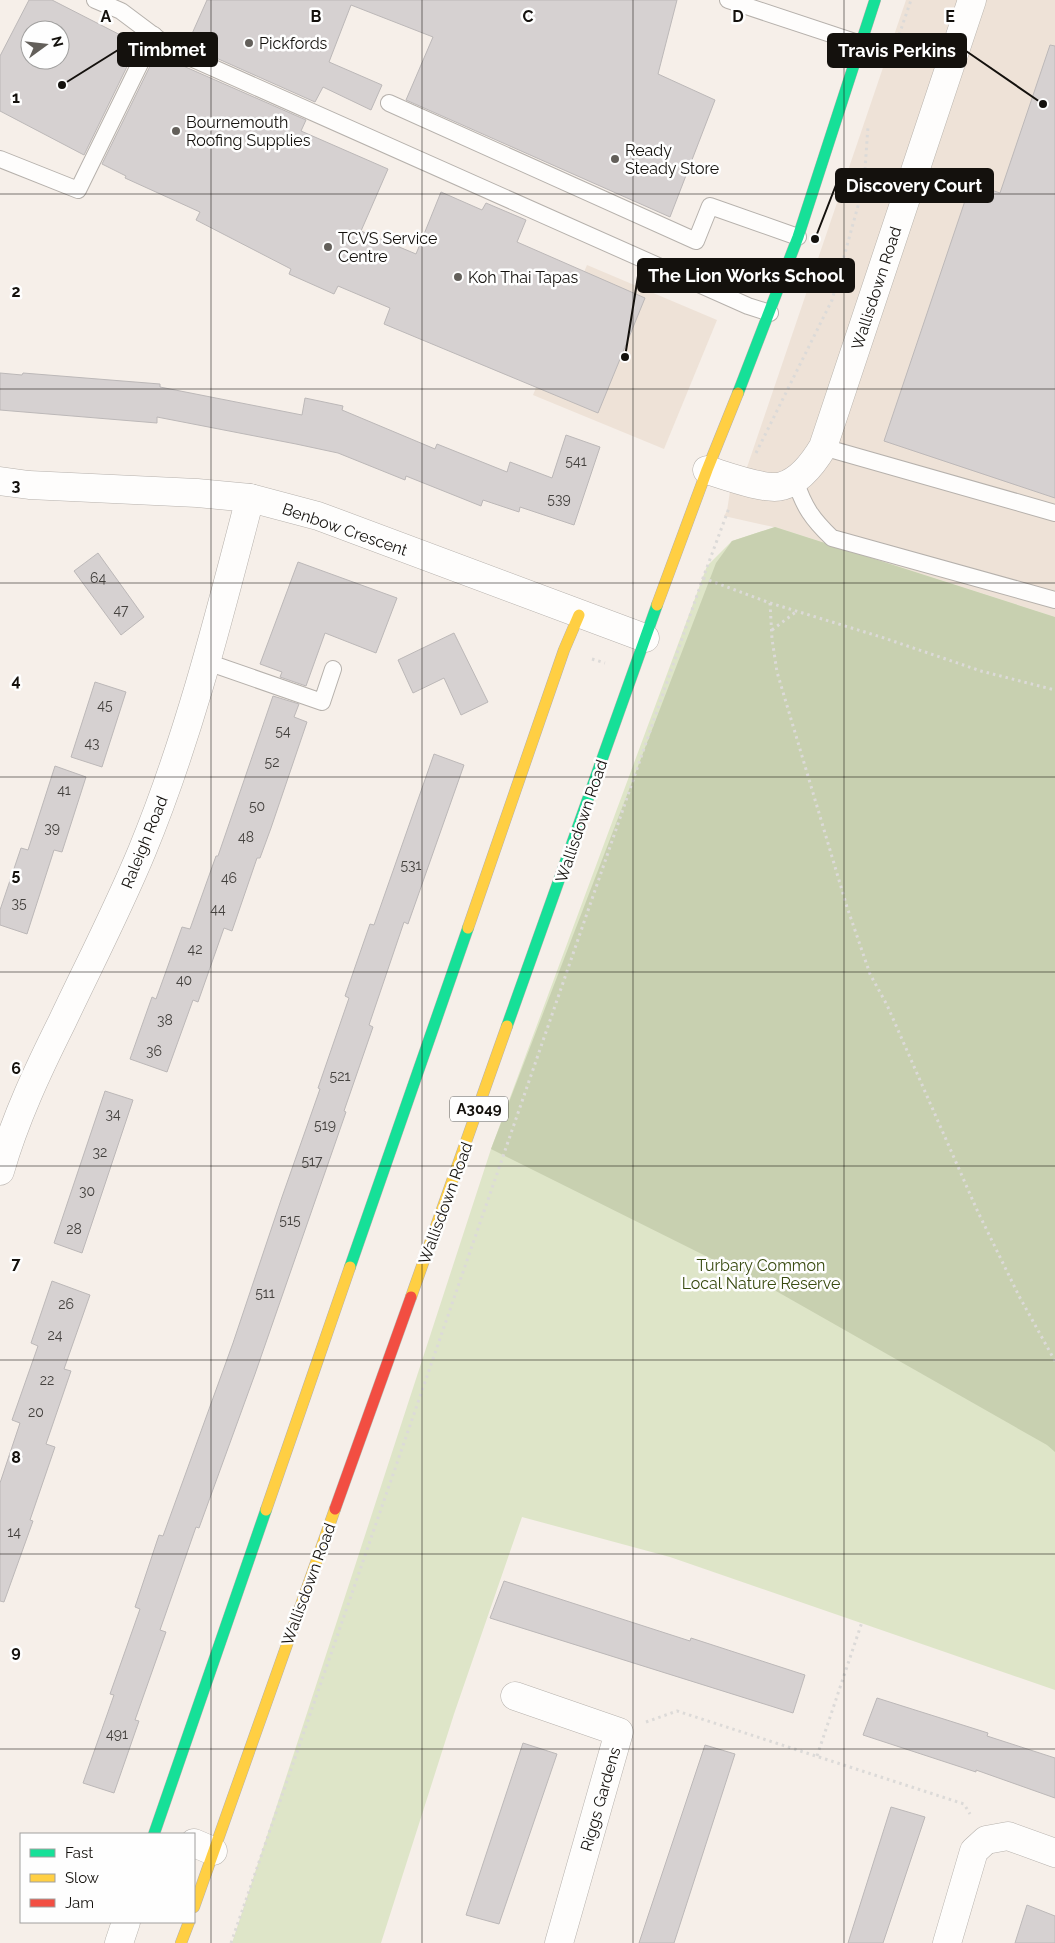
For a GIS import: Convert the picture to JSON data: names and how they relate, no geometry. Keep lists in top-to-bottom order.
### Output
{
  "streets": {
    "main road": ["Wallisdown Road", "A3049"],
    "street": ["Benbow Crescent", "Raleigh Road", "Riggs Gardens"]
  },
  "crossings": [
    ["Wallisdown Road", "Benbow Crescent"],
    ["Benbow Crescent", "Raleigh Road"]
  ],
  "parks": ["Turbary Common Local Nature Reserve"],
  "places": [
    "Pickfords",
    "Timbmet",
    "Travis Perkins",
    "Bournemouth Roofing Supplies",
    "Ready Steady Store",
    "Discovery Court",
    "TCVS Service Centre",
    "Koh Thai Tapas",
    "The Lion Works School"
  ],
  "house_numbers": [
    "541",
    "539",
    "64",
    "47",
    "45",
    "54",
    "43",
    "52",
    "41",
    "50",
    "39",
    "48",
    "531",
    "46",
    "35",
    "44",
    "42",
    "40",
    "38",
    "36",
    "521",
    "34",
    "519",
    "32",
    "517",
    "30",
    "515",
    "28",
    "511",
    "26",
    "24",
    "22",
    "20",
    "14",
    "491"
  ],
  "legend": ["Fast", "Slow", "Jam"],
  "north": "right",
  "grid": {
    "columns": [
      "A",
      "B",
      "C",
      "D",
      "E"
    ],
    "rows": [
      "1",
      "2",
      "3",
      "4",
      "5",
      "6",
      "7",
      "8",
      "9"
    ]
  }
}
